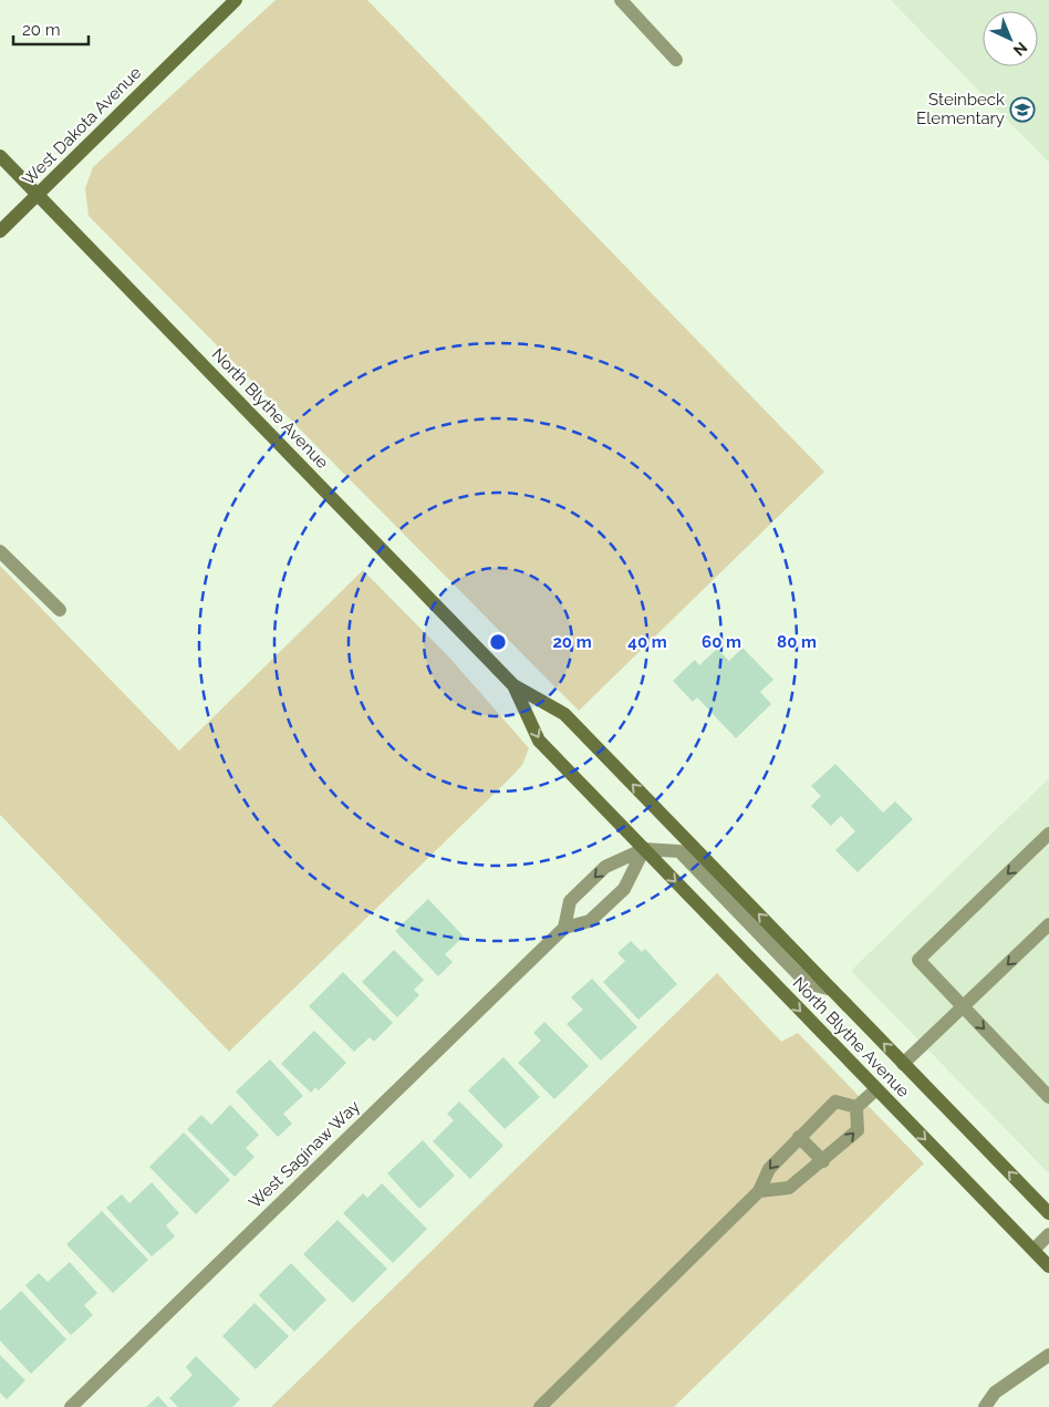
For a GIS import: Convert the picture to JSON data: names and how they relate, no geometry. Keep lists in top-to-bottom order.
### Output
{
  "streets": {
    "street": ["West Dakota Avenue", "North Blythe Avenue", "West Saginaw Way"]
  },
  "crossings": [
    ["West Dakota Avenue", "North Blythe Avenue"],
    ["North Blythe Avenue", "West Saginaw Way"]
  ],
  "places": {
    "school or university": ["Steinbeck Elementary"]
  },
  "scale_bar": "20 m",
  "north": "bottom right",
  "rings": [
    "20 m",
    "40 m",
    "60 m",
    "80 m"
  ]
}
